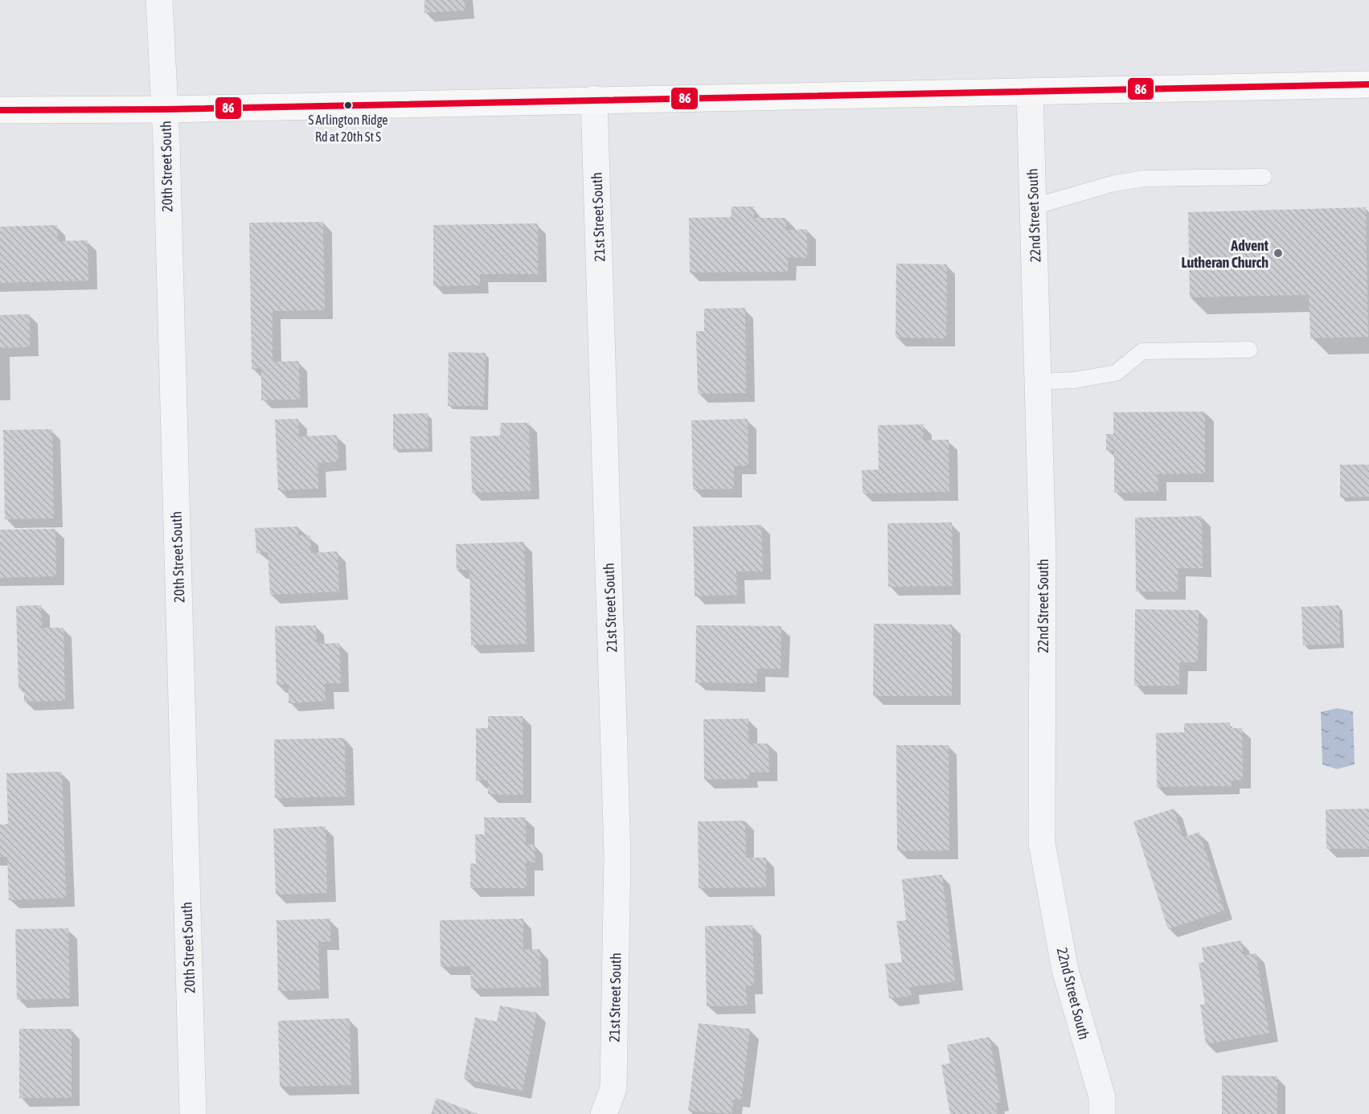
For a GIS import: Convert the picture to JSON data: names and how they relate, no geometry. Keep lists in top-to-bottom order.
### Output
{
  "streets": {
    "street": ["20th Street South", "22nd Street South", "21st Street South"]
  },
  "places": ["S Arlington Ridge Rd at 20th St S", "Advent Lutheran Church"],
  "lines": ["transit line 86"]
}
